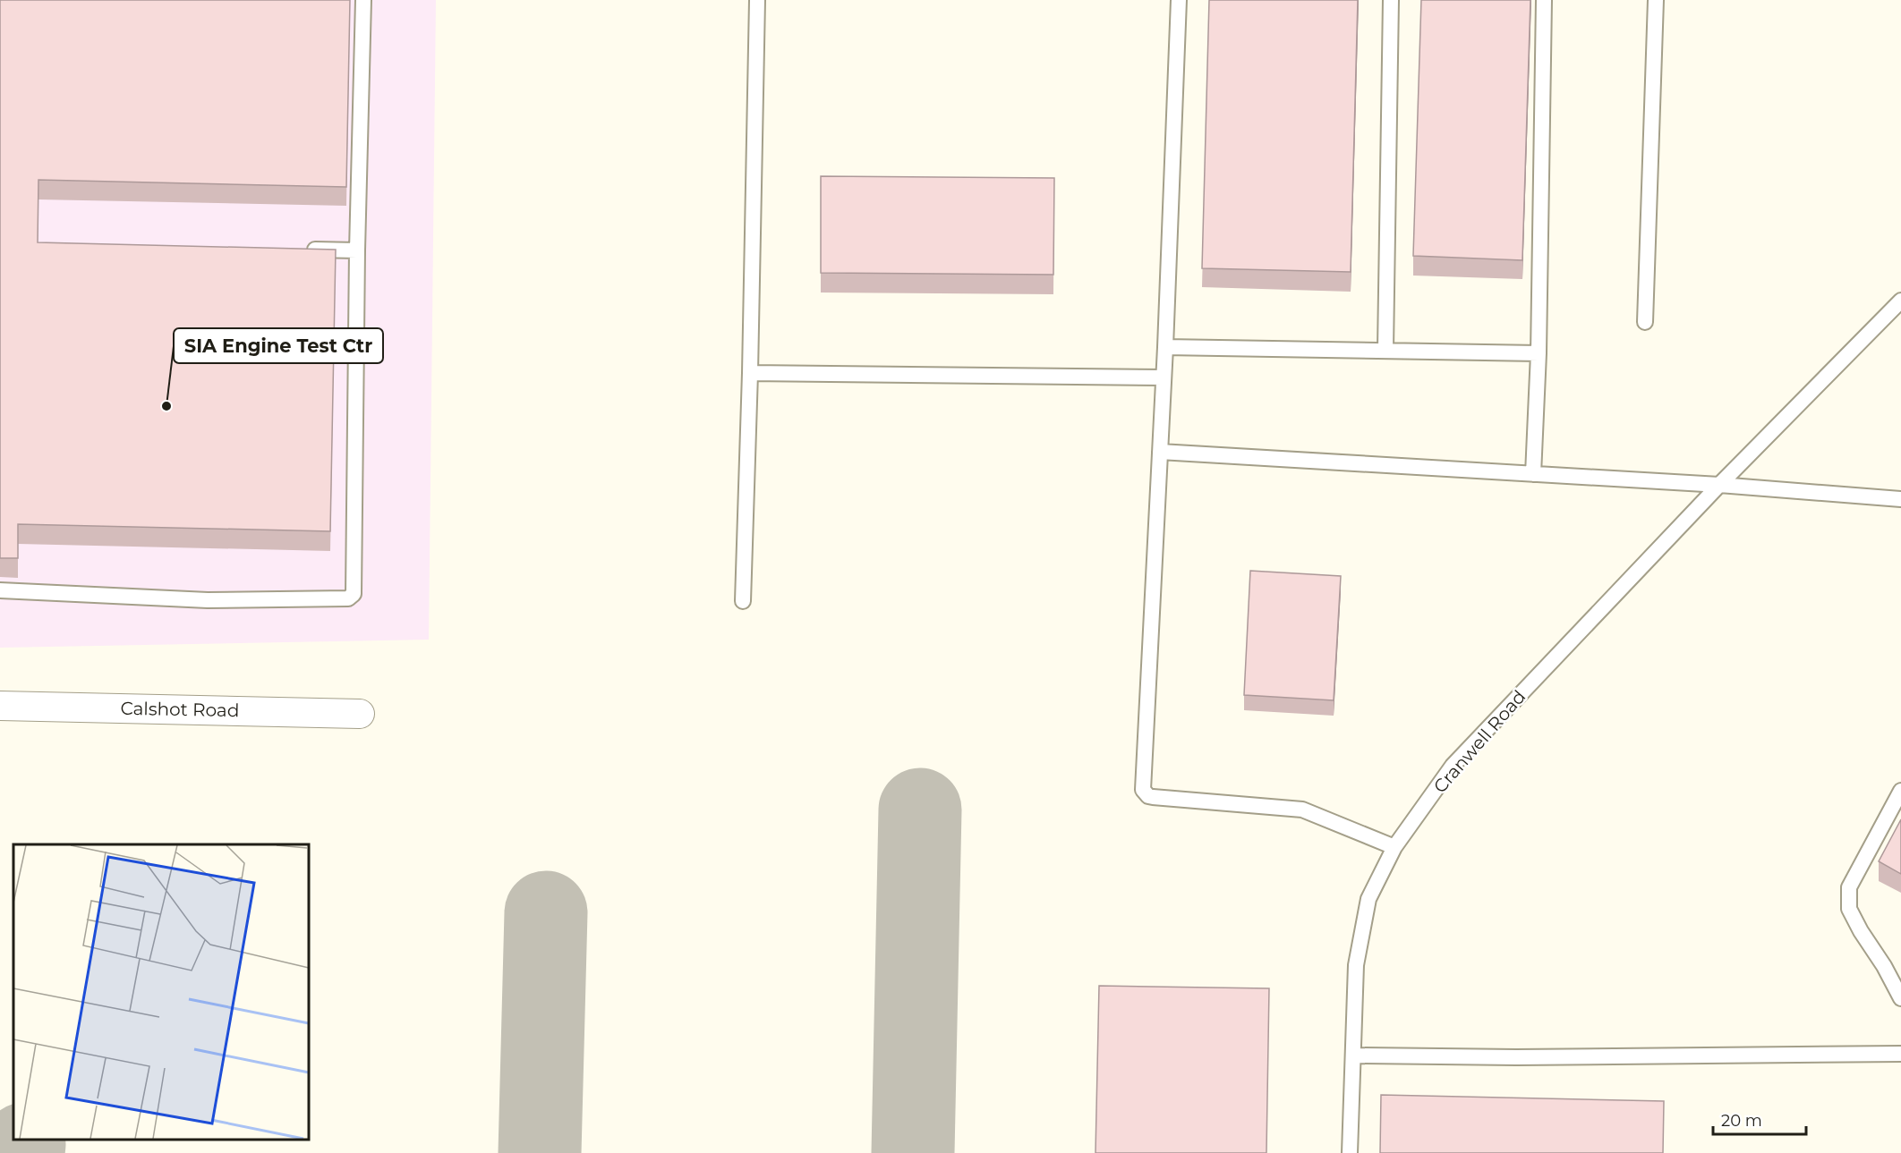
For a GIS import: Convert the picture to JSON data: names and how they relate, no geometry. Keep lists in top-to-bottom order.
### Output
{
  "streets": {
    "street": ["Calshot Road"],
    "lane": ["Cranwell Road"]
  },
  "places": ["SIA Engine Test Ctr"],
  "scale_bar": "20 m"
}
